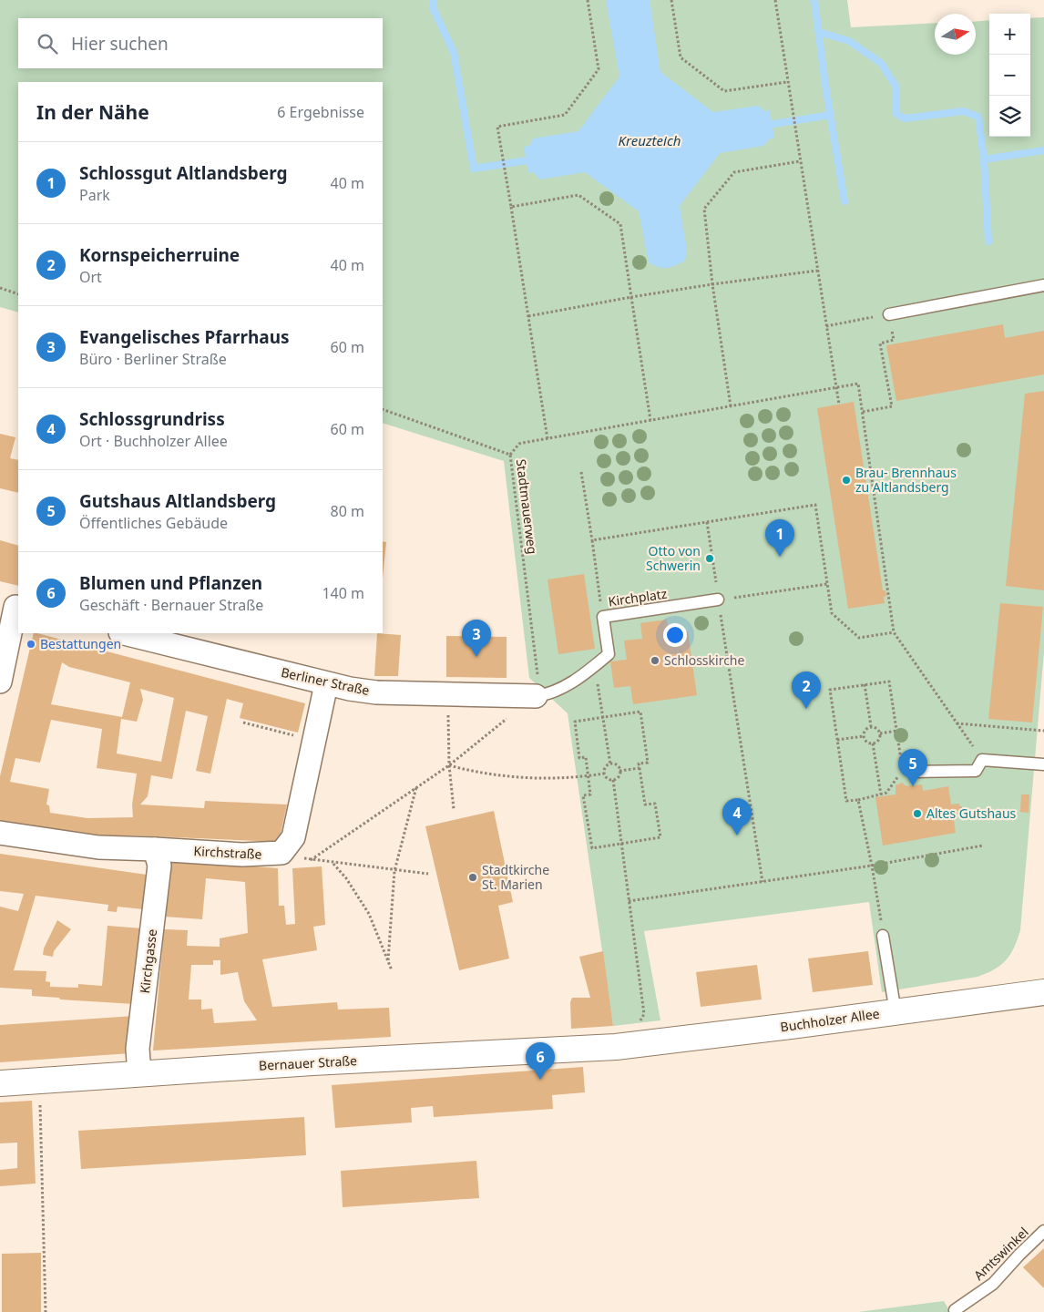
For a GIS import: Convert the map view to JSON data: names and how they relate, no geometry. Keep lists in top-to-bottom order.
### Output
{
  "streets": {
    "main road": ["Buchholzer Allee", "Bernauer Straße"],
    "street": ["Berliner Straße", "Kirchstraße", "Kirchgasse"],
    "lane": ["Kirchplatz", "Amtswinkel"],
    "path": ["Stadtmauerweg"]
  },
  "crossings": [
    ["Stadtmauerweg", "Kirchplatz"],
    ["Stadtmauerweg", "Berliner Straße"],
    ["Kirchplatz", "Berliner Straße"],
    ["Kirchstraße", "Kirchgasse"],
    ["Kirchgasse", "Bernauer Straße"],
    ["Buchholzer Allee", "Bernauer Straße"]
  ],
  "water": ["Kreuzteich"],
  "places": [
    "Brau- Brennhaus zu Altlandsberg",
    "Otto von Schwerin",
    "Bestattungen",
    "Schlosskirche",
    "Altes Gutshaus",
    "Stadtkirche St. Marien"
  ],
  "north": "right",
  "page": {
    "map_buttons": ["+", "−"],
    "search": "Hier suchen",
    "heading": ["In der Nähe", "6 Ergebnisse"],
    "list": [
      {
        "mark": "1",
        "name": "Schlossgut Altlandsberg",
        "note": "Park",
        "value": "40 m"
      },
      {
        "mark": "2",
        "name": "Kornspeicherruine",
        "note": "Ort",
        "value": "40 m"
      },
      {
        "mark": "3",
        "name": "Evangelisches Pfarrhaus",
        "note": "Büro · Berliner Straße",
        "value": "60 m"
      },
      {
        "mark": "4",
        "name": "Schlossgrundriss",
        "note": "Ort · Buchholzer Allee",
        "value": "60 m"
      },
      {
        "mark": "5",
        "name": "Gutshaus Altlandsberg",
        "note": "Öffentliches Gebäude",
        "value": "80 m"
      },
      {
        "mark": "6",
        "name": "Blumen und Pflanzen",
        "note": "Geschäft · Bernauer Straße",
        "value": "140 m"
      }
    ],
    "pins": [
      "1",
      "3",
      "2",
      "5",
      "4",
      "6"
    ]
  }
}
